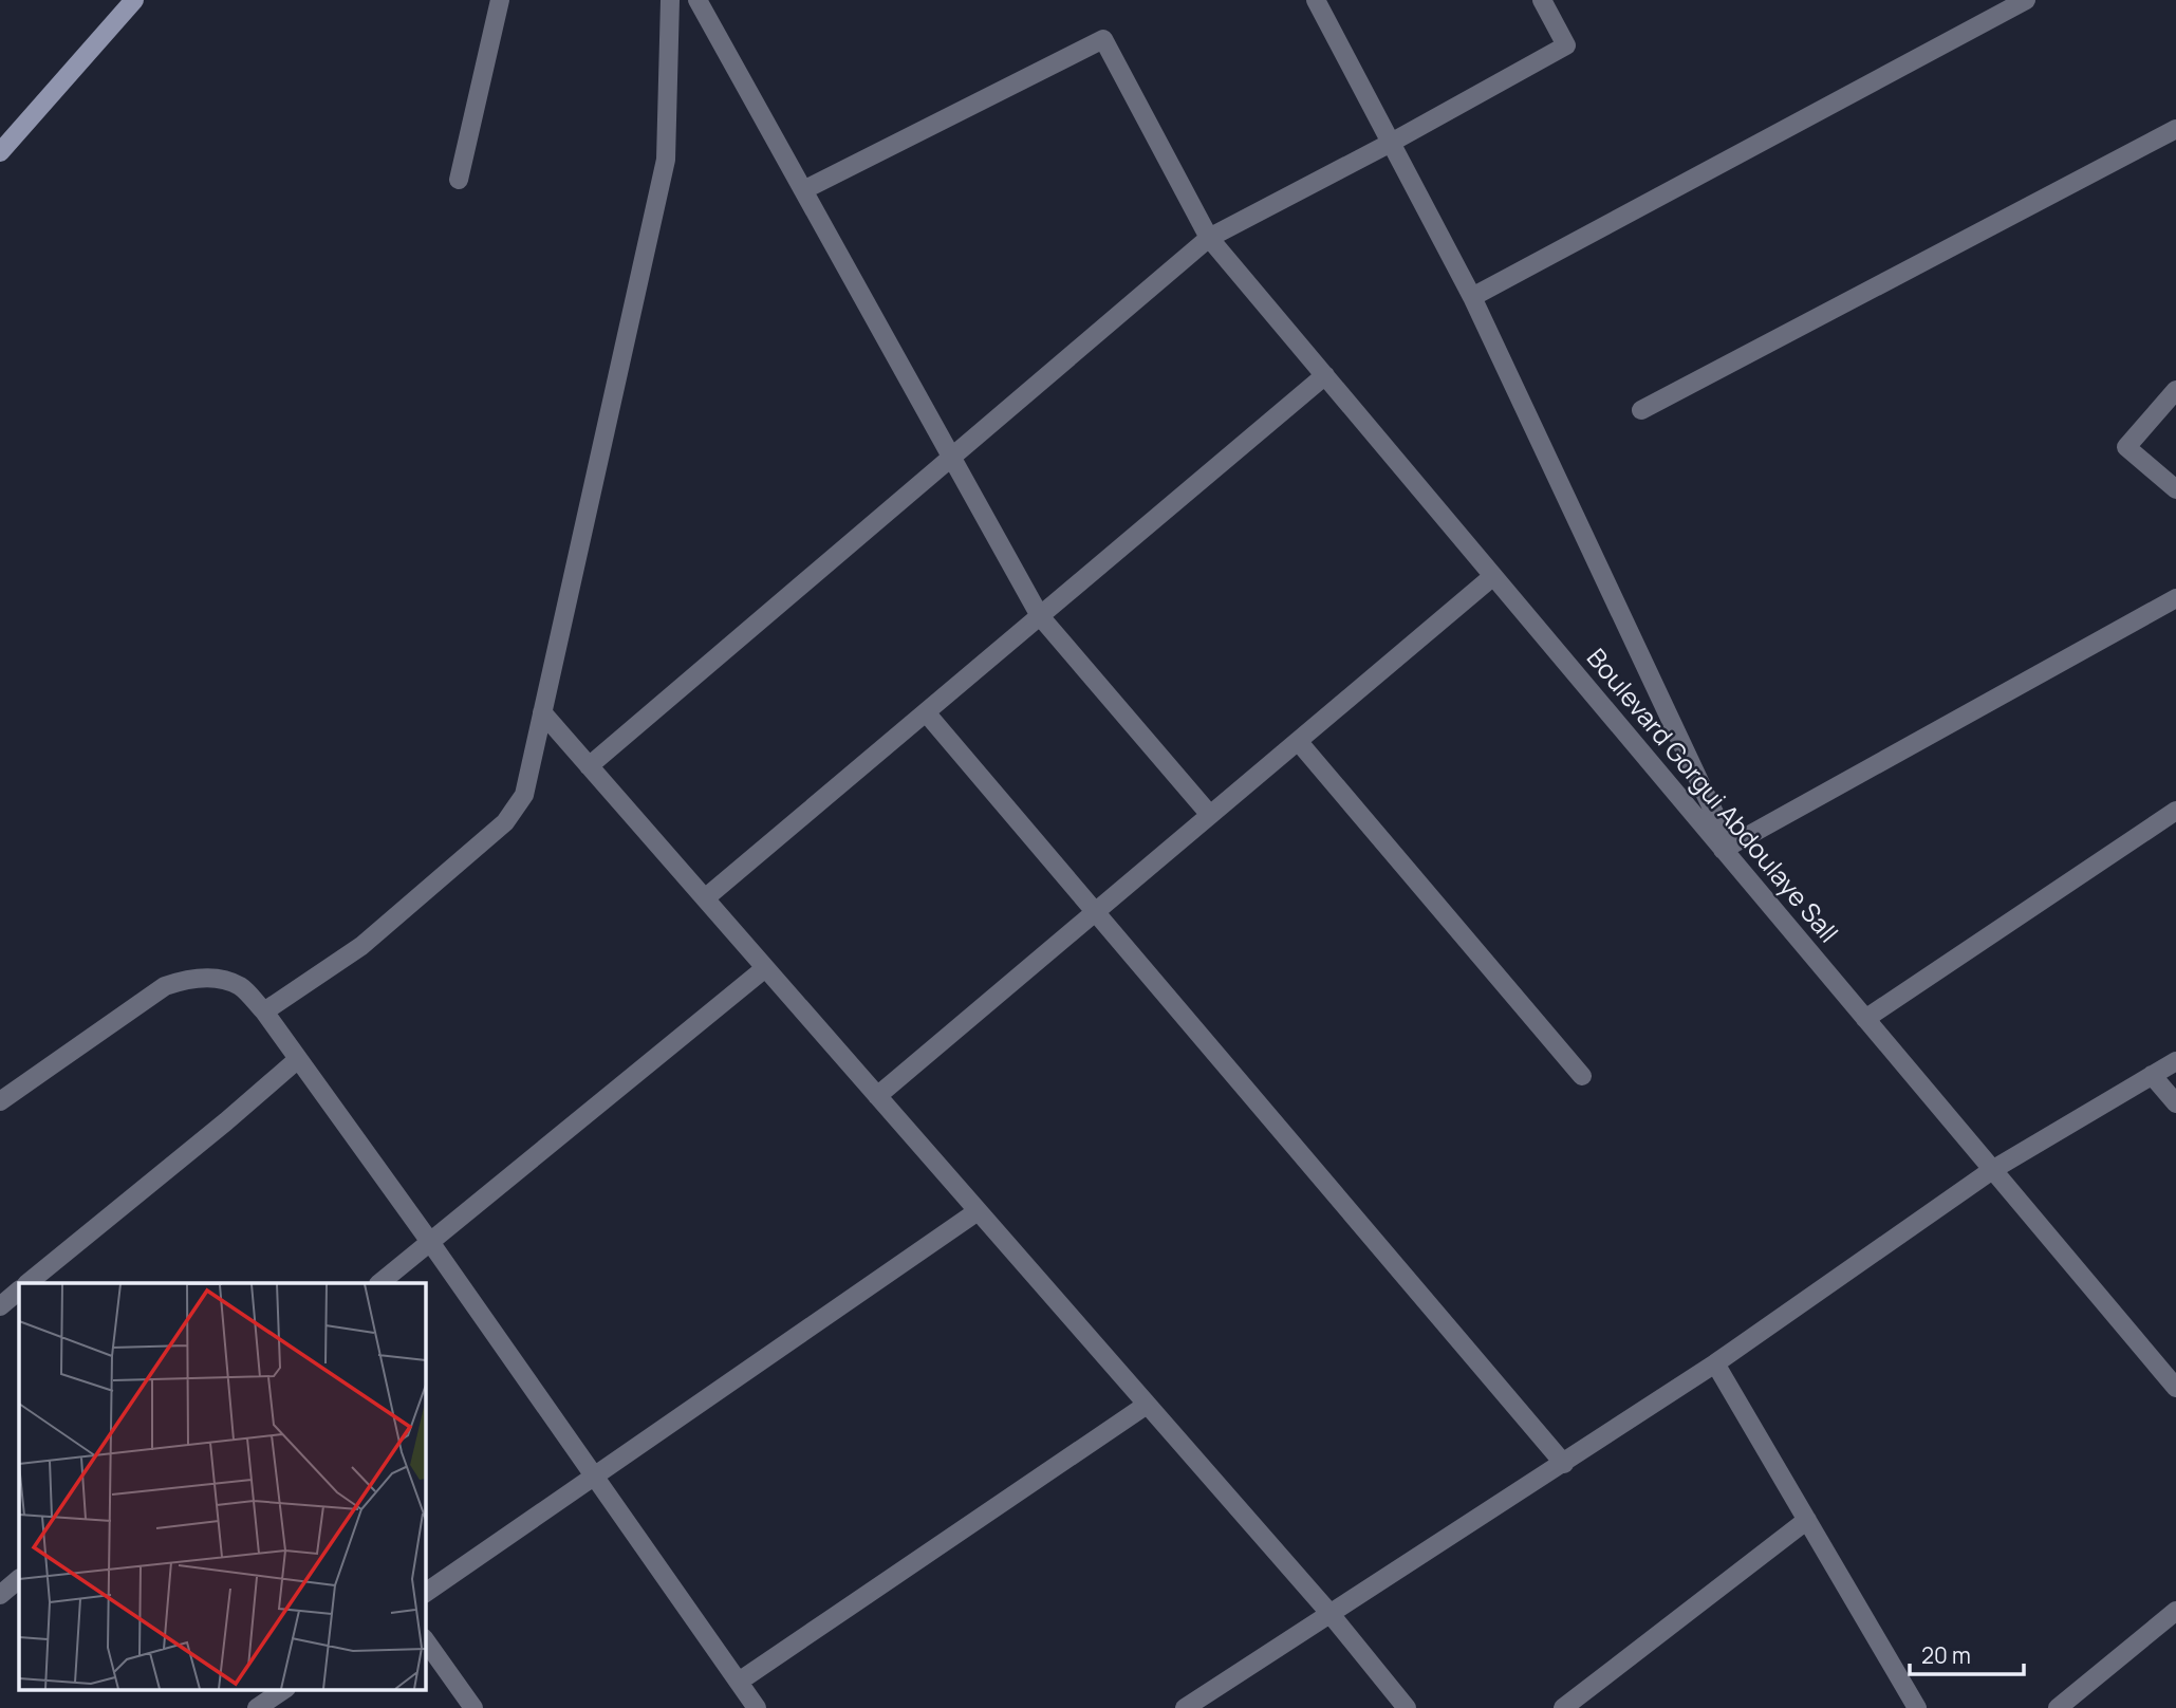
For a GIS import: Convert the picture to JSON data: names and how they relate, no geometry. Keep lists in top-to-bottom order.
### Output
{
  "streets": {
    "street": ["Boulevard Gorgui Abdoulaye Sall"]
  },
  "scale_bar": "20 m"
}
